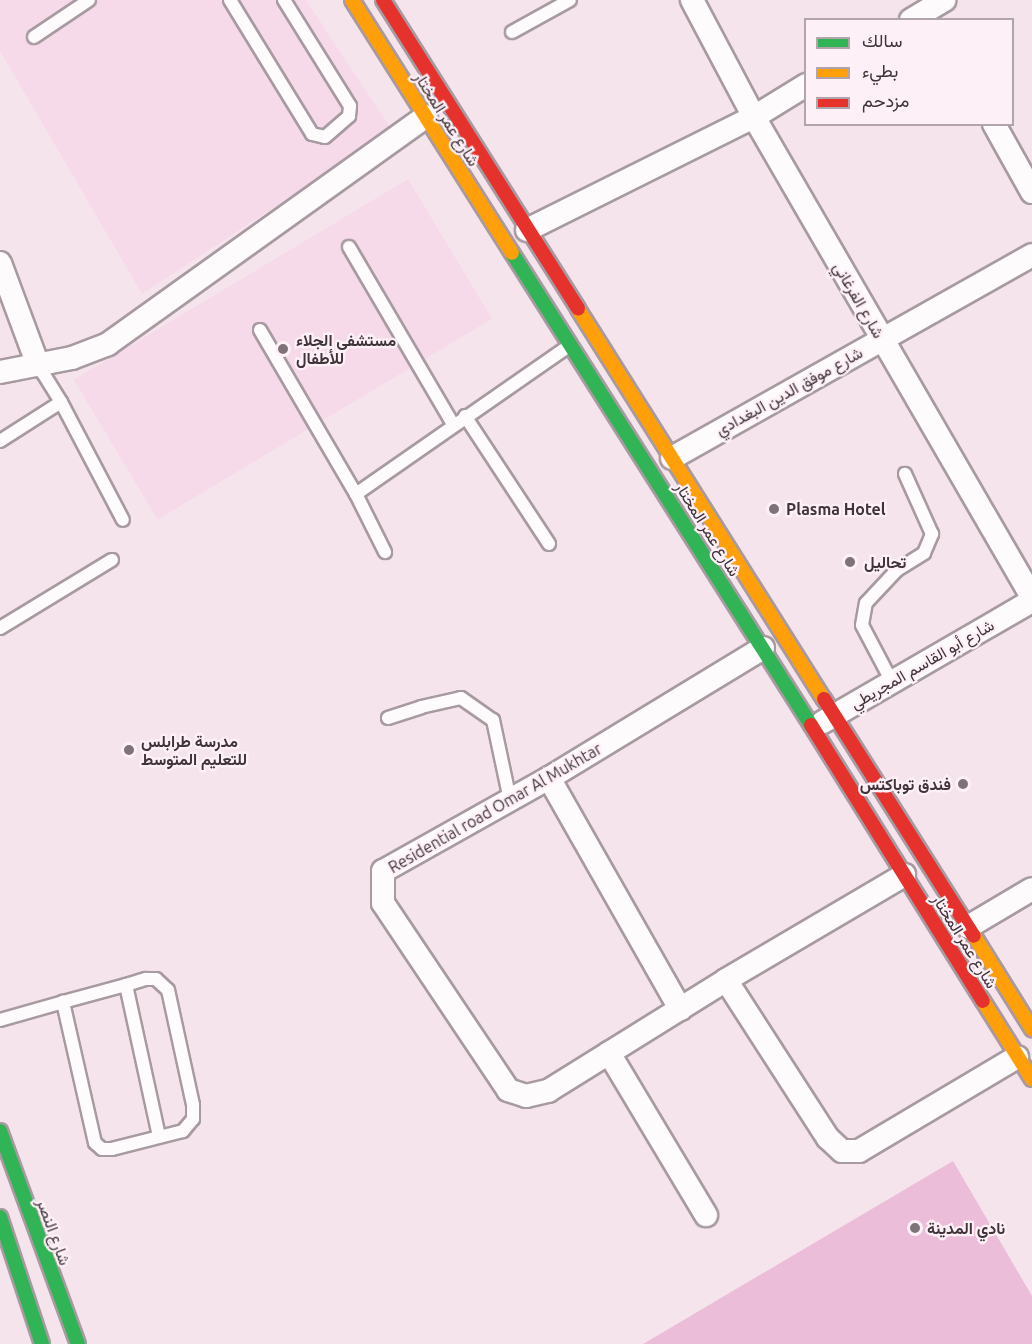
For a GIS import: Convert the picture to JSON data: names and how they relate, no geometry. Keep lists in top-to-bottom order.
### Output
{
  "streets": {
    "main road": ["شارع عمر المختار", "شارع النصر"],
    "street": [
      "شارع الفرغاني",
      "شارع موفق الدين البغدادي",
      "شارع أبو القاسم المجريطي",
      "Residential road Omar Al Mukhtar"
    ]
  },
  "crossings": [
    ["شارع عمر المختار", "شارع موفق الدين البغدادي"],
    ["شارع عمر المختار", "شارع أبو القاسم المجريطي"],
    ["شارع عمر المختار", "Residential road Omar Al Mukhtar"],
    ["شارع الفرغاني", "شارع موفق الدين البغدادي"],
    ["شارع الفرغاني", "شارع أبو القاسم المجريطي"]
  ],
  "places": [
    "مستشفى الجلاء للأطفال",
    "Plasma Hotel",
    "تحاليل",
    "مدرسة طرابلس للتعليم المتوسط",
    "فندق توباكتس",
    "نادي المدينة"
  ],
  "legend": ["سالك", "بطيء", "مزدحم"]
}
